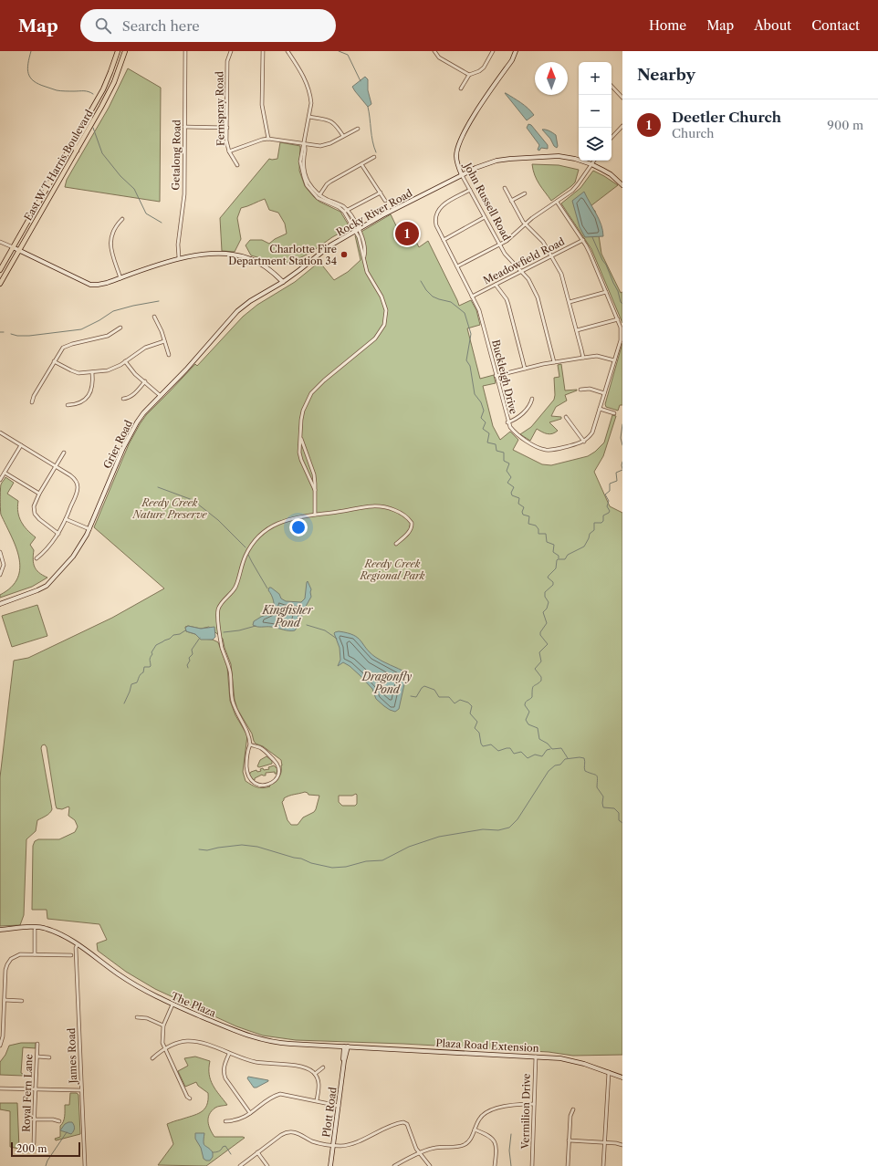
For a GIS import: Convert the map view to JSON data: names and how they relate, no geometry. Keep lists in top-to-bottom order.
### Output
{
  "streets": {
    "main road": ["East W T Harris Boulevard"],
    "street": [
      "Fernspray Road",
      "Getalong Road",
      "John Russell Road",
      "Rocky River Road",
      "Meadowfield Road",
      "Buckleigh Drive",
      "Grier Road",
      "The Plaza",
      "Plaza Road Extension",
      "James Road",
      "Royal Fern Lane",
      "Vermilion Drive",
      "Plott Road"
    ]
  },
  "crossings": [
    ["John Russell Road", "Rocky River Road"],
    ["John Russell Road", "Meadowfield Road"],
    ["John Russell Road", "Buckleigh Drive"],
    ["Rocky River Road", "Grier Road"],
    ["Meadowfield Road", "Buckleigh Drive"],
    ["The Plaza", "Plaza Road Extension"],
    ["The Plaza", "James Road"],
    ["The Plaza", "Plott Road"],
    ["Plaza Road Extension", "Vermilion Drive"],
    ["Plaza Road Extension", "Plott Road"]
  ],
  "water": ["Kingfisher Pond", "Dragonfly Pond"],
  "parks": ["Reedy Creek Nature Preserve", "Reedy Creek Regional Park"],
  "places": ["Charlotte Fire Department Station 34"],
  "scale_bar": "200 m",
  "north": "top",
  "page": {
    "header": "Map",
    "search": "Search here",
    "nav": [
      "Home",
      "Map",
      "About",
      "Contact"
    ],
    "heading": "Nearby",
    "map_buttons": ["+", "−"],
    "list": [
      {
        "mark": "1",
        "name": "Deetler Church",
        "note": "Church",
        "value": "900 m"
      }
    ],
    "pins": "1",
    "scale": "200 m"
  }
}
